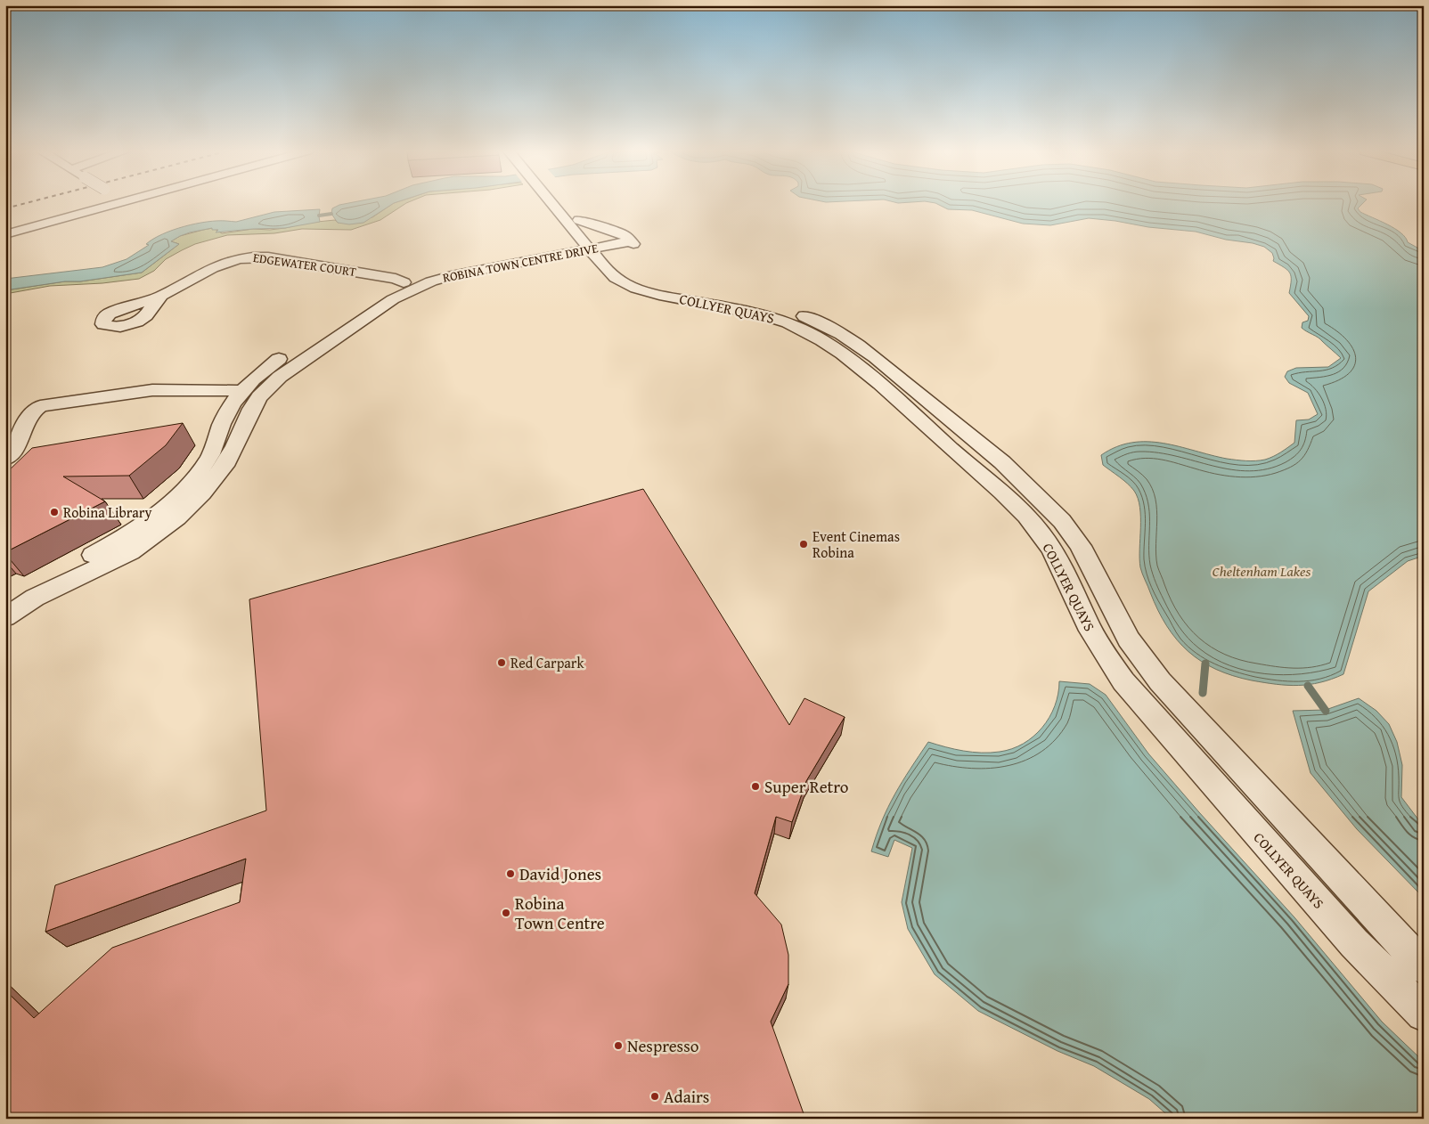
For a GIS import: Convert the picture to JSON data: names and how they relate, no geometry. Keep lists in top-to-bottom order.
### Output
{
  "streets": {
    "street": ["ROBINA TOWN CENTRE DRIVE", "EDGEWATER COURT", "COLLYER QUAYS"]
  },
  "crossings": [
    ["ROBINA TOWN CENTRE DRIVE", "EDGEWATER COURT"],
    ["ROBINA TOWN CENTRE DRIVE", "COLLYER QUAYS"]
  ],
  "parks": ["Cheltenham Lakes"],
  "places": [
    "Robina Library",
    "Event Cinemas Robina",
    "Red Carpark",
    "Super Retro",
    "David Jones",
    "Robina Town Centre",
    "Nespresso",
    "Adairs"
  ]
}
